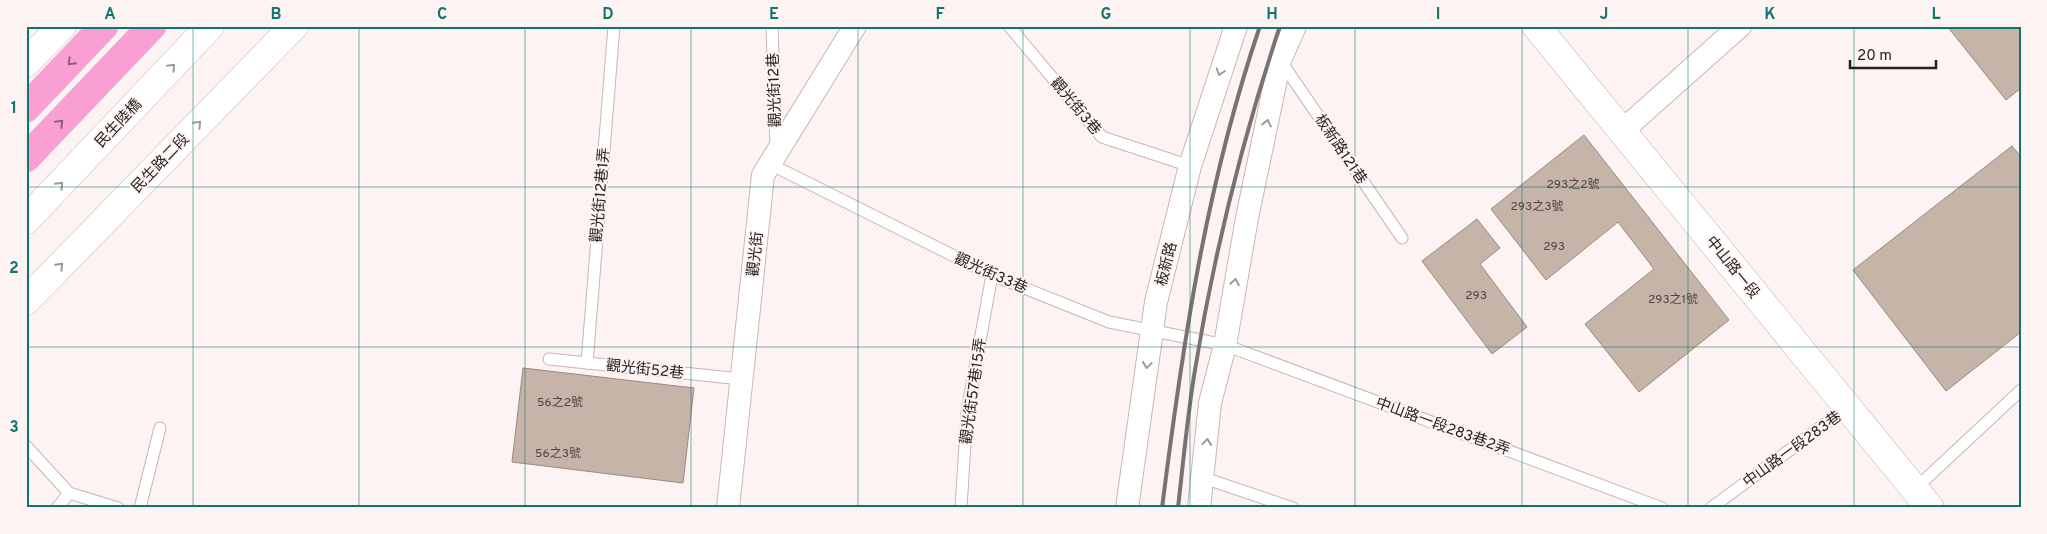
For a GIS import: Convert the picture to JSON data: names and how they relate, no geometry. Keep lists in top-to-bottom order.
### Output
{
  "streets": {
    "main road": ["民生陸橋", "民生路二段", "中山路一段"],
    "street": ["觀光街", "板新路"],
    "lane": [
      "觀光街12巷",
      "觀光街3巷",
      "板新路121巷",
      "觀光街12巷1弄",
      "觀光街33巷",
      "觀光街52巷",
      "觀光街57巷15弄",
      "中山路一段283巷2弄",
      "中山路一段283巷"
    ]
  },
  "crossings": [
    ["觀光街12巷", "觀光街"],
    ["觀光街12巷", "觀光街33巷"],
    ["觀光街3巷", "板新路"],
    ["觀光街12巷1弄", "觀光街52巷"],
    ["觀光街", "觀光街33巷"],
    ["觀光街", "觀光街52巷"],
    ["板新路", "觀光街33巷"],
    ["中山路一段", "中山路一段283巷"],
    ["觀光街33巷", "觀光街57巷15弄"],
    ["觀光街33巷", "中山路一段283巷2弄"]
  ],
  "one_way": ["民生陸橋", "民生路二段"],
  "house_numbers": [
    "293之2號",
    "293之3號",
    "293",
    "293",
    "293之1號",
    "56之2號",
    "56之3號"
  ],
  "scale_bar": "20 m",
  "grid": {
    "columns": [
      "A",
      "B",
      "C",
      "D",
      "E",
      "F",
      "G",
      "H",
      "I",
      "J",
      "K",
      "L"
    ],
    "rows": ["1", "2", "3"]
  }
}
